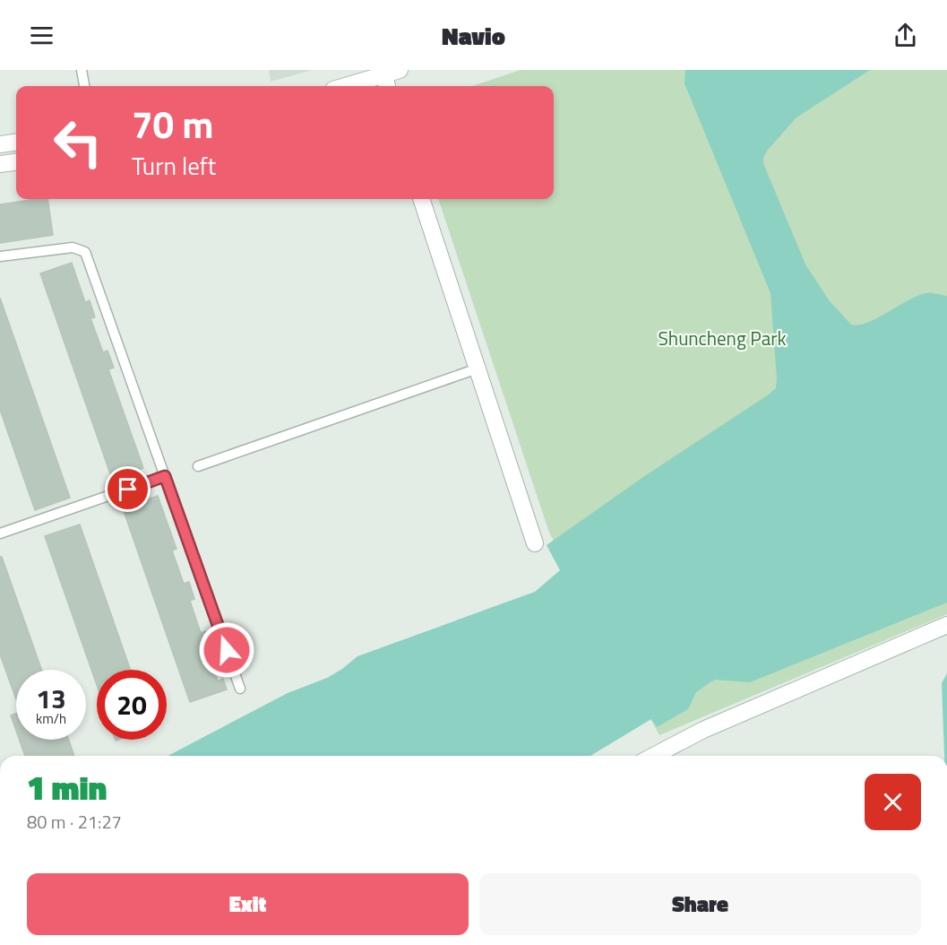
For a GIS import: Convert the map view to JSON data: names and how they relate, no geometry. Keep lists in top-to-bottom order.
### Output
{
  "parks": ["Shuncheng Park"],
  "page": {
    "header": "Navio",
    "turn": ["70 m", "Turn left"],
    "speed": "13 km/h",
    "limit": "20",
    "heading": ["1 min", "80 m · 21:27"],
    "buttons": ["Exit", "Share"]
  }
}
